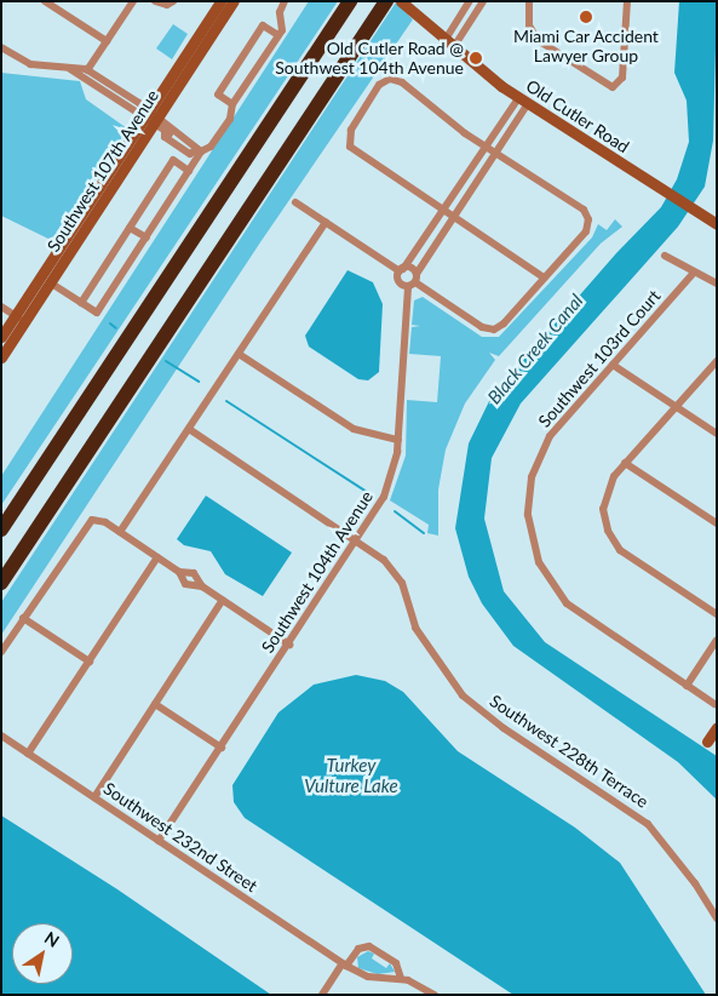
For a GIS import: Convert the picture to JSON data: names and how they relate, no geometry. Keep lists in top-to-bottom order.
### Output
{
  "streets": {
    "street": [
      "Old Cutler Road",
      "Southwest 107th Avenue",
      "Southwest 103rd Court",
      "Southwest 104th Avenue",
      "Southwest 228th Terrace",
      "Southwest 232nd Street"
    ]
  },
  "crossings": [
    ["Old Cutler Road", "Southwest 104th Avenue"],
    ["Southwest 104th Avenue", "Southwest 228th Terrace"],
    ["Southwest 104th Avenue", "Southwest 232nd Street"]
  ],
  "water": ["Black Creek Canal", "Turkey Vulture Lake"],
  "places": ["Miami Car Accident Lawyer Group", "Old Cutler Road @ Southwest 104th Avenue"],
  "north": "top right"
}
